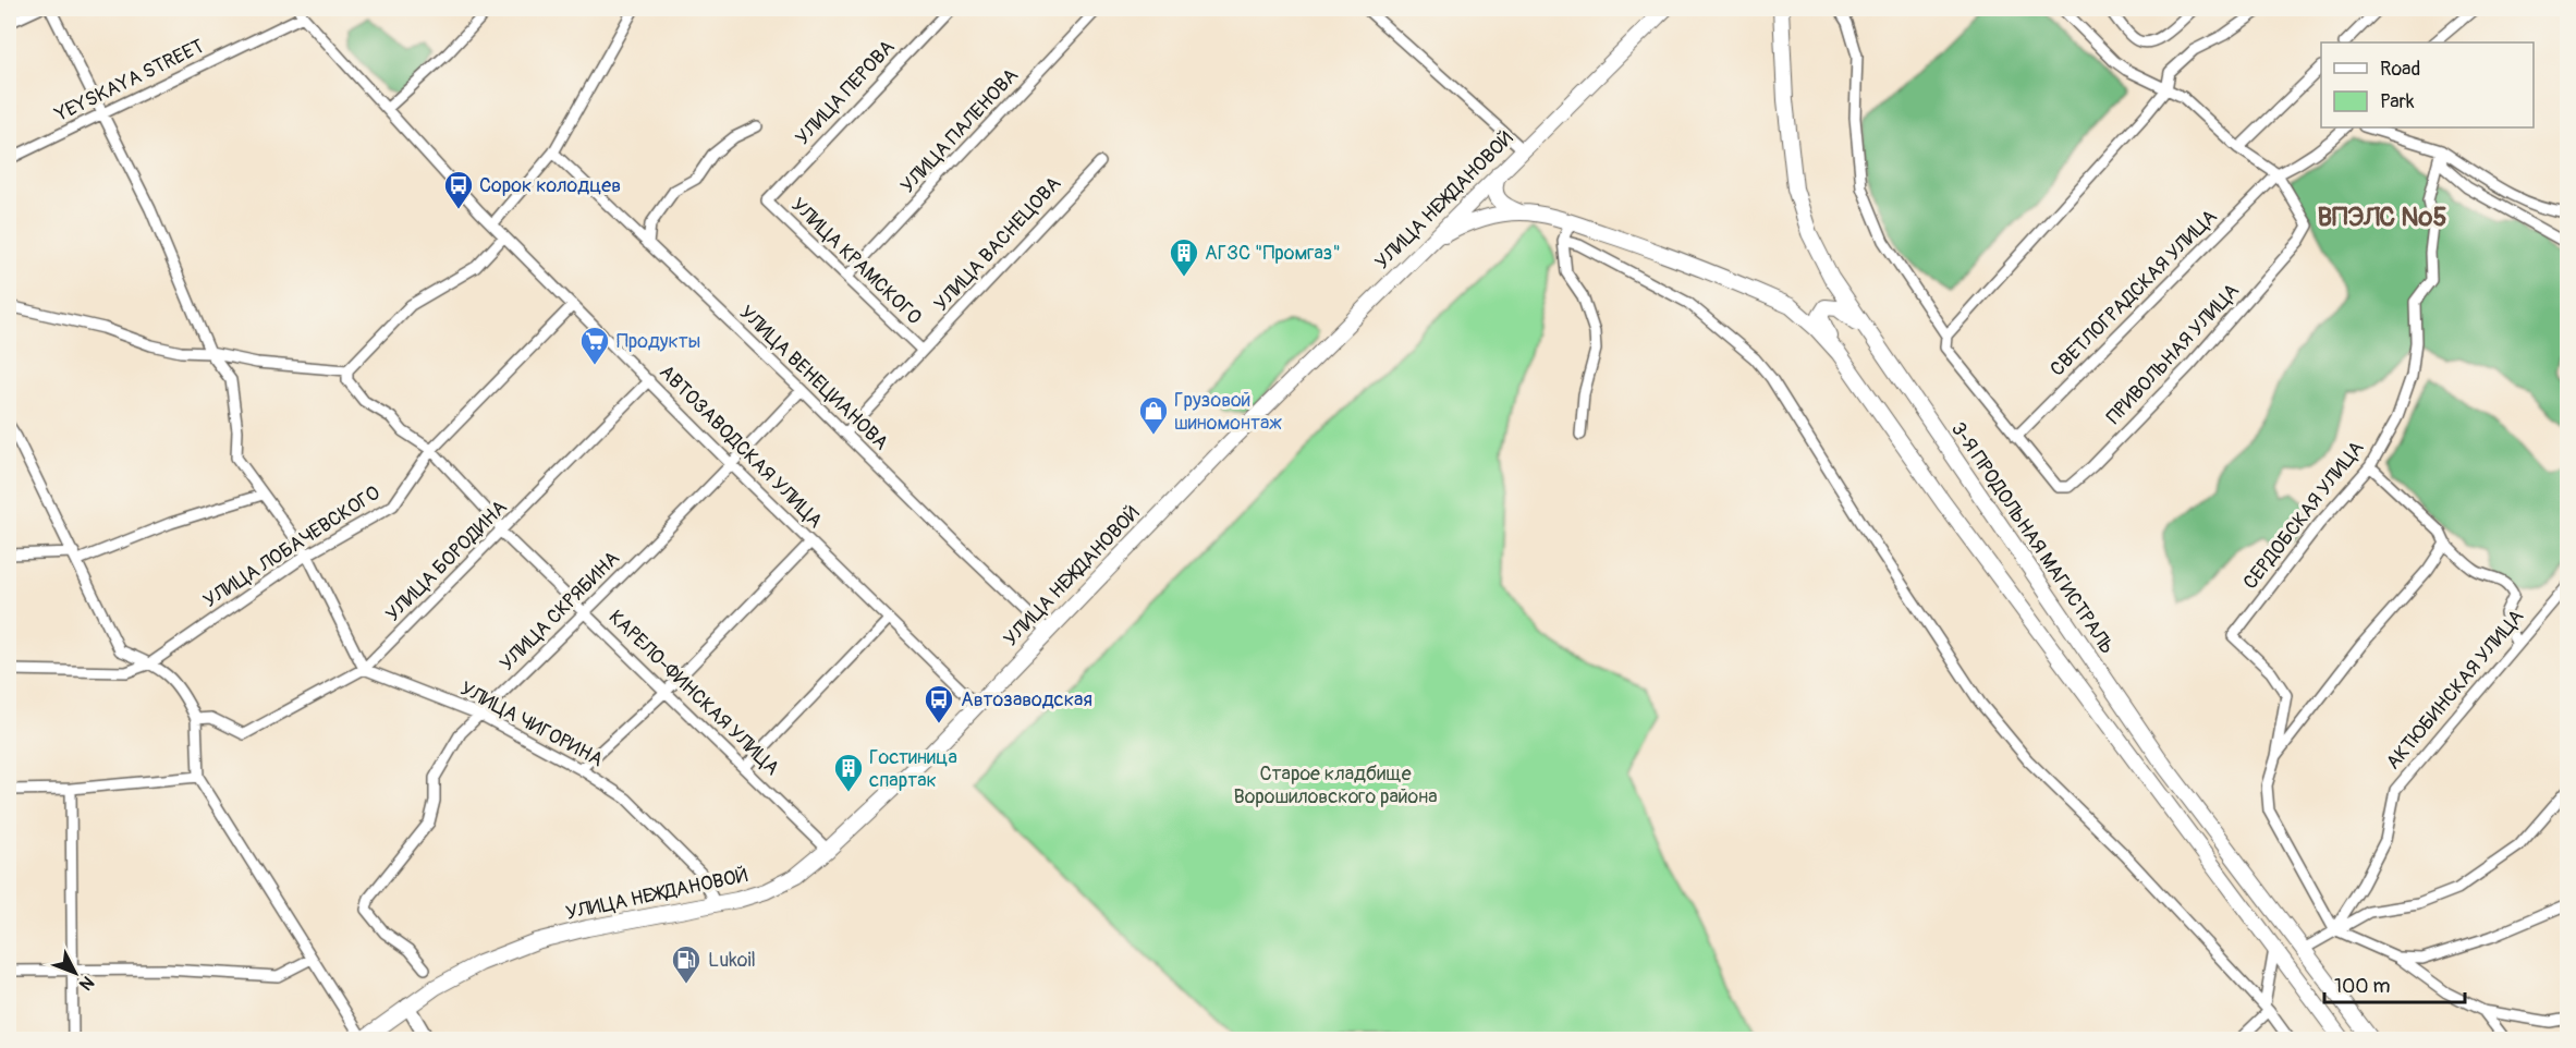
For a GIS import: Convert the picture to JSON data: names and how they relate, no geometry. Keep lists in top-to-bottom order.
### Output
{
  "streets": {
    "highway": ["УЛИЦА НЕЖДАНОВОЙ", "3-Я ПРОДОЛЬНАЯ МАГИСТРАЛЬ"],
    "street": [
      "YEYSKAYA STREET",
      "УЛИЦА ПЕРОВА",
      "УЛИЦА ПАЛЕНОВА",
      "УЛИЦА ВАСНЕЦОВА",
      "УЛИЦА КРАМСКОГО",
      "СВЕТЛОГРАДСКАЯ УЛИЦА",
      "ПРИВОЛЬНАЯ УЛИЦА",
      "УЛИЦА ВЕНЕЦИАНОВА",
      "АВТОЗАВОДСКАЯ УЛИЦА",
      "СЕРДОБСКАЯ УЛИЦА",
      "УЛИЦА ЛОБАЧЕВСКОГО",
      "УЛИЦА БОРОДИНА",
      "УЛИЦА СКРЯБИНА",
      "АКТЮБИНСКАЯ УЛИЦА",
      "КАРЕЛО-ФИНСКАЯ УЛИЦА",
      "УЛИЦА ЧИГОРИНА"
    ]
  },
  "crossings": [
    ["YEYSKAYA STREET", "АВТОЗАВОДСКАЯ УЛИЦА"],
    ["УЛИЦА ПЕРОВА", "УЛИЦА КРАМСКОГО"],
    ["УЛИЦА ПАЛЕНОВА", "УЛИЦА КРАМСКОГО"],
    ["УЛИЦА НЕЖДАНОВОЙ", "УЛИЦА ВЕНЕЦИАНОВА"],
    ["УЛИЦА НЕЖДАНОВОЙ", "АВТОЗАВОДСКАЯ УЛИЦА"],
    ["УЛИЦА НЕЖДАНОВОЙ", "КАРЕЛО-ФИНСКАЯ УЛИЦА"],
    ["УЛИЦА НЕЖДАНОВОЙ", "УЛИЦА ЧИГОРИНА"],
    ["УЛИЦА ВАСНЕЦОВА", "УЛИЦА КРАМСКОГО"],
    ["УЛИЦА КРАМСКОГО", "УЛИЦА ВЕНЕЦИАНОВА"],
    ["СВЕТЛОГРАДСКАЯ УЛИЦА", "ПРИВОЛЬНАЯ УЛИЦА"],
    ["УЛИЦА ВЕНЕЦИАНОВА", "УЛИЦА СКРЯБИНА"],
    ["АВТОЗАВОДСКАЯ УЛИЦА", "УЛИЦА ЛОБАЧЕВСКОГО"],
    ["АВТОЗАВОДСКАЯ УЛИЦА", "УЛИЦА БОРОДИНА"],
    ["АВТОЗАВОДСКАЯ УЛИЦА", "УЛИЦА СКРЯБИНА"],
    ["УЛИЦА ЛОБАЧЕВСКОГО", "КАРЕЛО-ФИНСКАЯ УЛИЦА"],
    ["УЛИЦА БОРОДИНА", "КАРЕЛО-ФИНСКАЯ УЛИЦА"],
    ["УЛИЦА БОРОДИНА", "УЛИЦА ЧИГОРИНА"],
    ["УЛИЦА СКРЯБИНА", "КАРЕЛО-ФИНСКАЯ УЛИЦА"],
    ["УЛИЦА СКРЯБИНА", "УЛИЦА ЧИГОРИНА"]
  ],
  "districts": ["ВПЭЛС №5"],
  "parks": ["Старое кладбище Ворошиловского района"],
  "places": {
    "bus stop": ["Сорок колодцев", "Автозаводская"],
    "building": ["АГЗС \"Промгаз\"", "Гостиница спартак"],
    "supermarket": ["Продукты"],
    "shop": ["Грузовой шиномонтаж"],
    "fuel station": ["Lukoil"]
  },
  "legend": ["Road", "Park"],
  "scale_bar": "100 m",
  "north": "bottom right"
}
